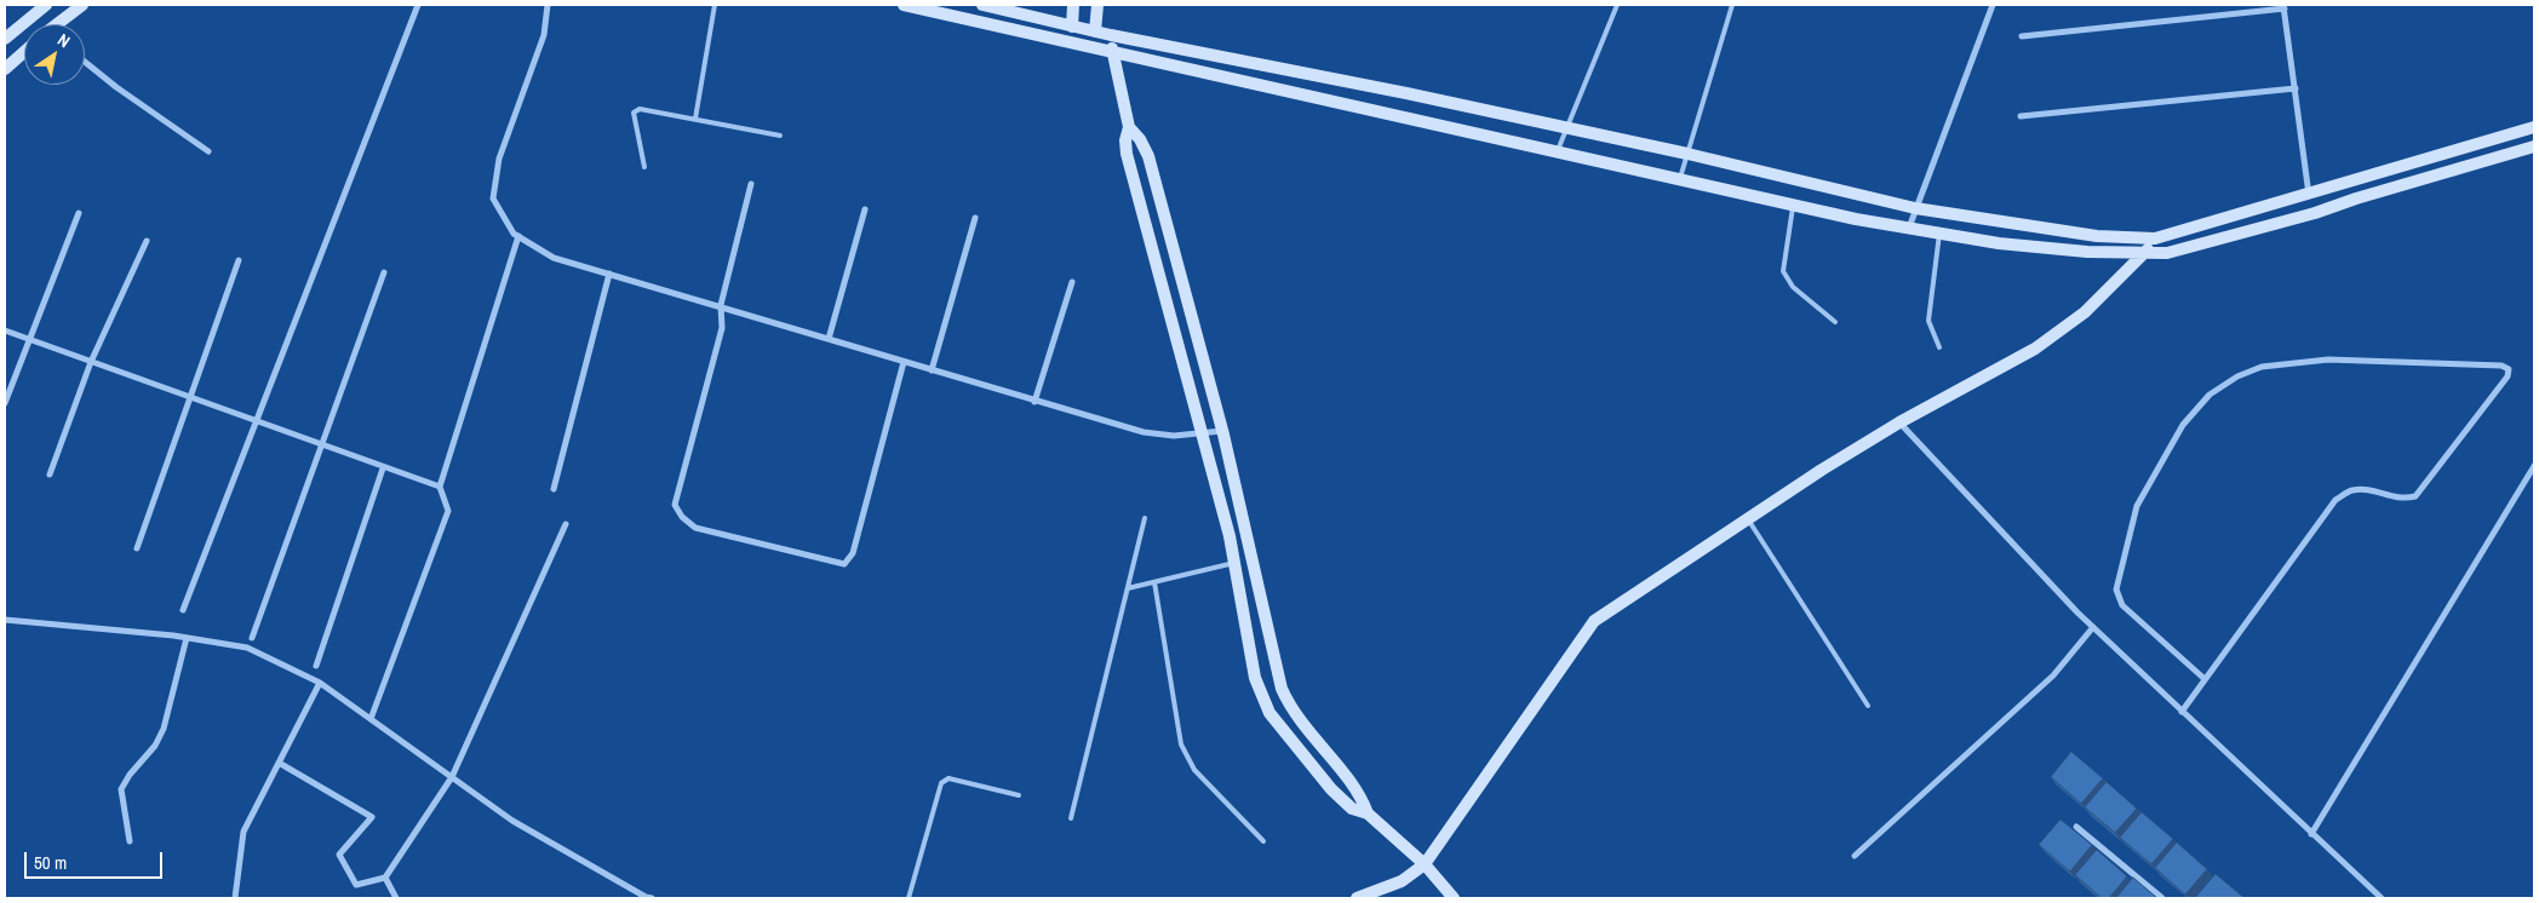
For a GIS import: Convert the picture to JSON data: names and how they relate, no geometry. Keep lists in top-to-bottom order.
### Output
{
  "scale_bar": "50 m",
  "north": "top right"
}
